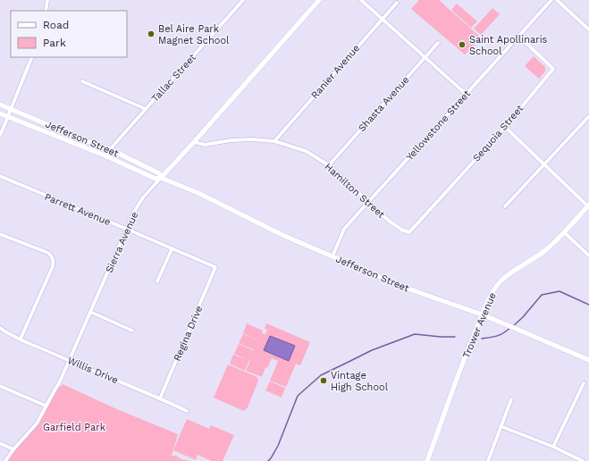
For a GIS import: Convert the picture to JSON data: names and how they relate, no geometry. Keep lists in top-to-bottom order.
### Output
{
  "streets": {
    "main road": ["Jefferson Street", "Sierra Avenue", "Trower Avenue"],
    "street": [
      "Ranier Avenue",
      "Tallac Street",
      "Shasta Avenue",
      "Yellowstone Street",
      "Sequoia Street",
      "Hamilton Street",
      "Parrett Avenue",
      "Regina Drive",
      "Willis Drive"
    ]
  },
  "crossings": [
    ["Ranier Avenue", "Hamilton Street"],
    ["Tallac Street", "Jefferson Street"],
    ["Shasta Avenue", "Hamilton Street"],
    ["Yellowstone Street", "Sequoia Street"],
    ["Yellowstone Street", "Jefferson Street"],
    ["Yellowstone Street", "Hamilton Street"],
    ["Sequoia Street", "Hamilton Street"],
    ["Jefferson Street", "Sierra Avenue"],
    ["Jefferson Street", "Trower Avenue"],
    ["Hamilton Street", "Sierra Avenue"],
    ["Parrett Avenue", "Sierra Avenue"],
    ["Parrett Avenue", "Regina Drive"],
    ["Sierra Avenue", "Willis Drive"],
    ["Regina Drive", "Willis Drive"]
  ],
  "parks": ["Garfield Park"],
  "places": ["Bel Aire Park Magnet School", "Saint Apollinaris School", "Vintage High School"],
  "legend": ["Road", "Park"]
}
